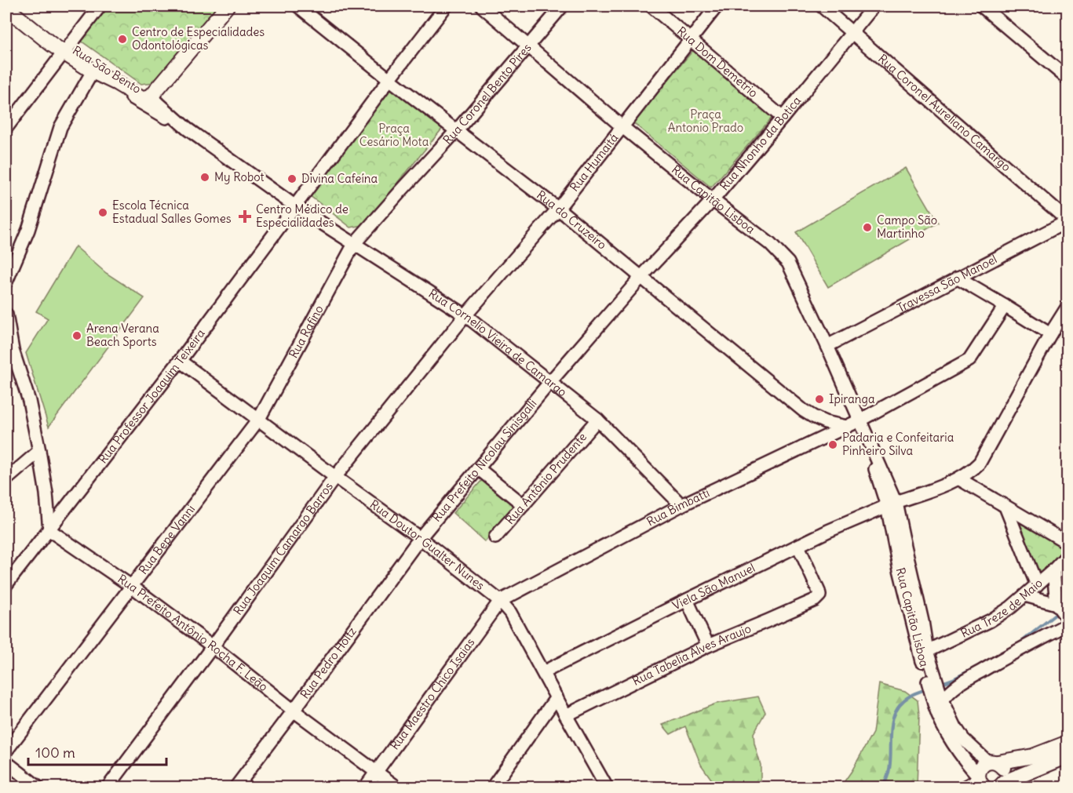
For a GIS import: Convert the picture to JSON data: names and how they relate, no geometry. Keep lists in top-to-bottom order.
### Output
{
  "streets": {
    "main road": ["Rua São Bento"],
    "street": [
      "Rua Dom Demetrio",
      "Rua Coronel Bento Pires",
      "Rua Coronel Aureliano Camargo",
      "Rua Nhonho da Botica",
      "Rua Humaitá",
      "Rua Capitão Lisboa",
      "Rua do Cruzeiro",
      "Travessa São Manoel",
      "Rua Rafino",
      "Rua Cornelio Vieira de Camargo",
      "Rua Professor Joaquim Teixeira",
      "Rua Prefeito Nicolau Sinisgalli",
      "Rua Antônio Prudente",
      "Rua Bimbatti",
      "Rua Bepe Vanni",
      "Rua Doutor Gualter Nunes",
      "Rua Joaquim Camargo Barros",
      "Viela São Manuel",
      "Rua Treze de Maio",
      "Rua Prefeito Antônio Rocha F. Leão",
      "Rua Tabelia Alves Araujo",
      "Rua Pedro Holtz",
      "Rua Maestro Chico Isaias"
    ]
  },
  "crossings": [
    ["Rua Dom Demetrio", "Rua Nhonho da Botica"],
    ["Rua Dom Demetrio", "Rua Humaitá"],
    ["Rua São Bento", "Rua Cornelio Vieira de Camargo"],
    ["Rua São Bento", "Rua Professor Joaquim Teixeira"],
    ["Rua Coronel Bento Pires", "Rua Capitão Lisboa"],
    ["Rua Coronel Bento Pires", "Rua do Cruzeiro"],
    ["Rua Coronel Bento Pires", "Rua Rafino"],
    ["Rua Coronel Bento Pires", "Rua Cornelio Vieira de Camargo"],
    ["Rua Coronel Aureliano Camargo", "Rua Nhonho da Botica"],
    ["Rua Coronel Aureliano Camargo", "Travessa São Manoel"],
    ["Rua Nhonho da Botica", "Rua Capitão Lisboa"],
    ["Rua Nhonho da Botica", "Rua do Cruzeiro"],
    ["Rua Nhonho da Botica", "Rua Cornelio Vieira de Camargo"],
    ["Rua Nhonho da Botica", "Rua Prefeito Nicolau Sinisgalli"],
    ["Rua Humaitá", "Rua Capitão Lisboa"],
    ["Rua Humaitá", "Rua do Cruzeiro"],
    ["Rua Humaitá", "Rua Cornelio Vieira de Camargo"],
    ["Rua Humaitá", "Rua Joaquim Camargo Barros"],
    ["Rua Capitão Lisboa", "Travessa São Manoel"],
    ["Rua Capitão Lisboa", "Rua Bimbatti"],
    ["Rua Capitão Lisboa", "Viela São Manuel"],
    ["Rua Capitão Lisboa", "Rua Treze de Maio"],
    ["Rua do Cruzeiro", "Rua Professor Joaquim Teixeira"],
    ["Rua do Cruzeiro", "Rua Bimbatti"],
    ["Rua Rafino", "Rua Cornelio Vieira de Camargo"],
    ["Rua Rafino", "Rua Bepe Vanni"],
    ["Rua Rafino", "Rua Doutor Gualter Nunes"],
    ["Rua Cornelio Vieira de Camargo", "Rua Professor Joaquim Teixeira"],
    ["Rua Cornelio Vieira de Camargo", "Rua Prefeito Nicolau Sinisgalli"],
    ["Rua Cornelio Vieira de Camargo", "Rua Antônio Prudente"],
    ["Rua Cornelio Vieira de Camargo", "Rua Bimbatti"],
    ["Rua Cornelio Vieira de Camargo", "Rua Joaquim Camargo Barros"],
    ["Rua Professor Joaquim Teixeira", "Rua Doutor Gualter Nunes"],
    ["Rua Professor Joaquim Teixeira", "Rua Prefeito Antônio Rocha F. Leão"],
    ["Rua Prefeito Nicolau Sinisgalli", "Rua Doutor Gualter Nunes"],
    ["Rua Prefeito Nicolau Sinisgalli", "Rua Pedro Holtz"],
    ["Rua Bimbatti", "Rua Doutor Gualter Nunes"],
    ["Rua Bimbatti", "Rua Maestro Chico Isaias"],
    ["Rua Bepe Vanni", "Rua Doutor Gualter Nunes"],
    ["Rua Bepe Vanni", "Rua Prefeito Antônio Rocha F. Leão"],
    ["Rua Doutor Gualter Nunes", "Rua Joaquim Camargo Barros"],
    ["Rua Doutor Gualter Nunes", "Viela São Manuel"],
    ["Rua Doutor Gualter Nunes", "Rua Tabelia Alves Araujo"],
    ["Rua Doutor Gualter Nunes", "Rua Pedro Holtz"],
    ["Rua Doutor Gualter Nunes", "Rua Maestro Chico Isaias"],
    ["Rua Joaquim Camargo Barros", "Rua Prefeito Antônio Rocha F. Leão"],
    ["Viela São Manuel", "Rua Tabelia Alves Araujo"],
    ["Rua Prefeito Antônio Rocha F. Leão", "Rua Pedro Holtz"],
    ["Rua Prefeito Antônio Rocha F. Leão", "Rua Maestro Chico Isaias"]
  ],
  "parks": ["Praça Antonio Prado", "Praça Cesário Mota"],
  "places": {
    "other": [
      "Centro de Especialidades Odontológicas",
      "My Robot",
      "Divina Cafeína",
      "Escola Técnica Estadual Salles Gomes",
      "Campo São Martinho",
      "Arena Verana Beach Sports",
      "Ipiranga",
      "Padaria e Confeitaria Pinheiro Silva"
    ],
    "health": ["Centro Médico de Especialidades"]
  },
  "scale_bar": "100 m"
}
